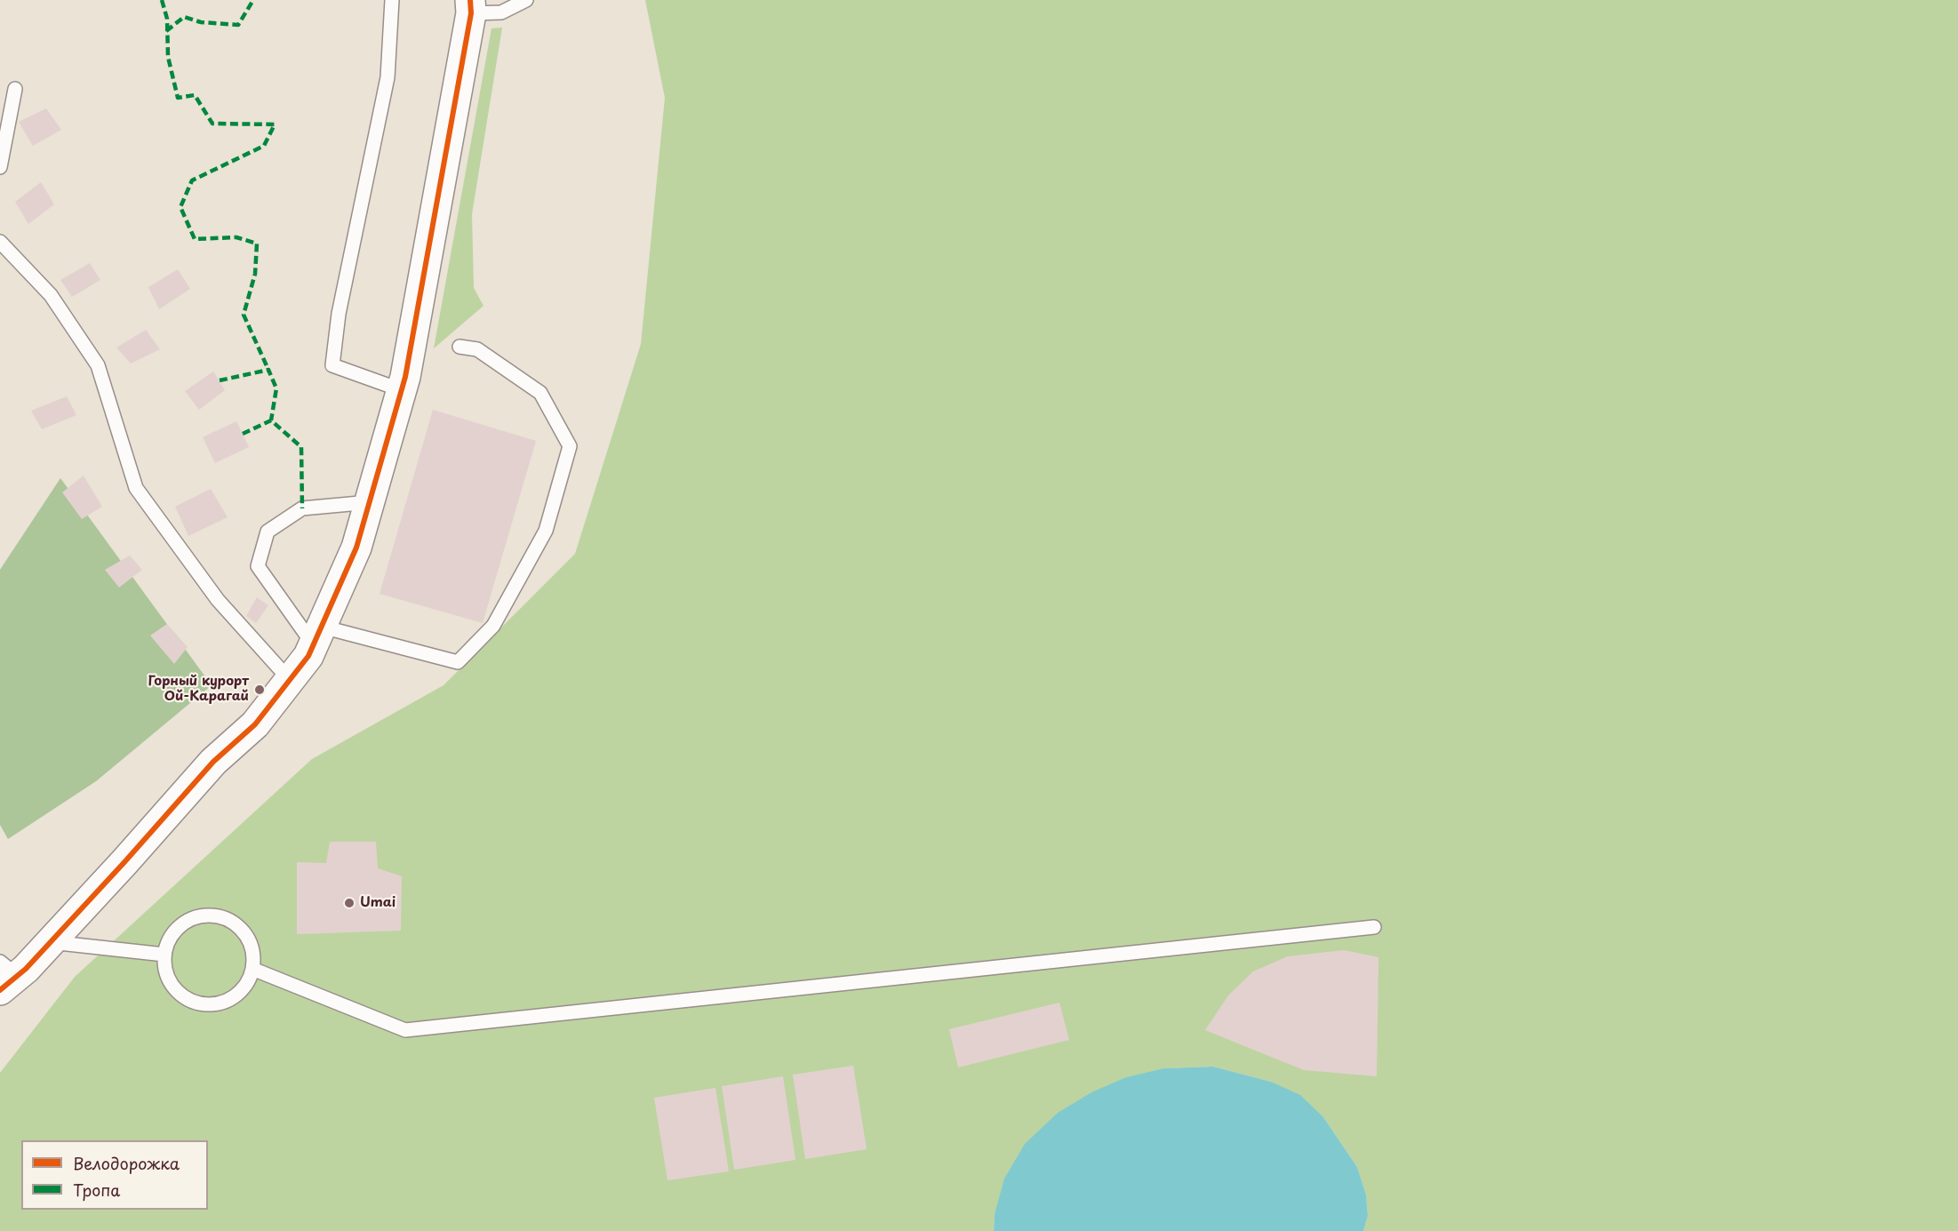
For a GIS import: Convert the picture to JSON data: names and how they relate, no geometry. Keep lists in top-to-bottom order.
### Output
{
  "places": ["Горный курорт Ой-Карагай", "Umai"],
  "legend": ["Велодорожка", "Тропа"]
}
